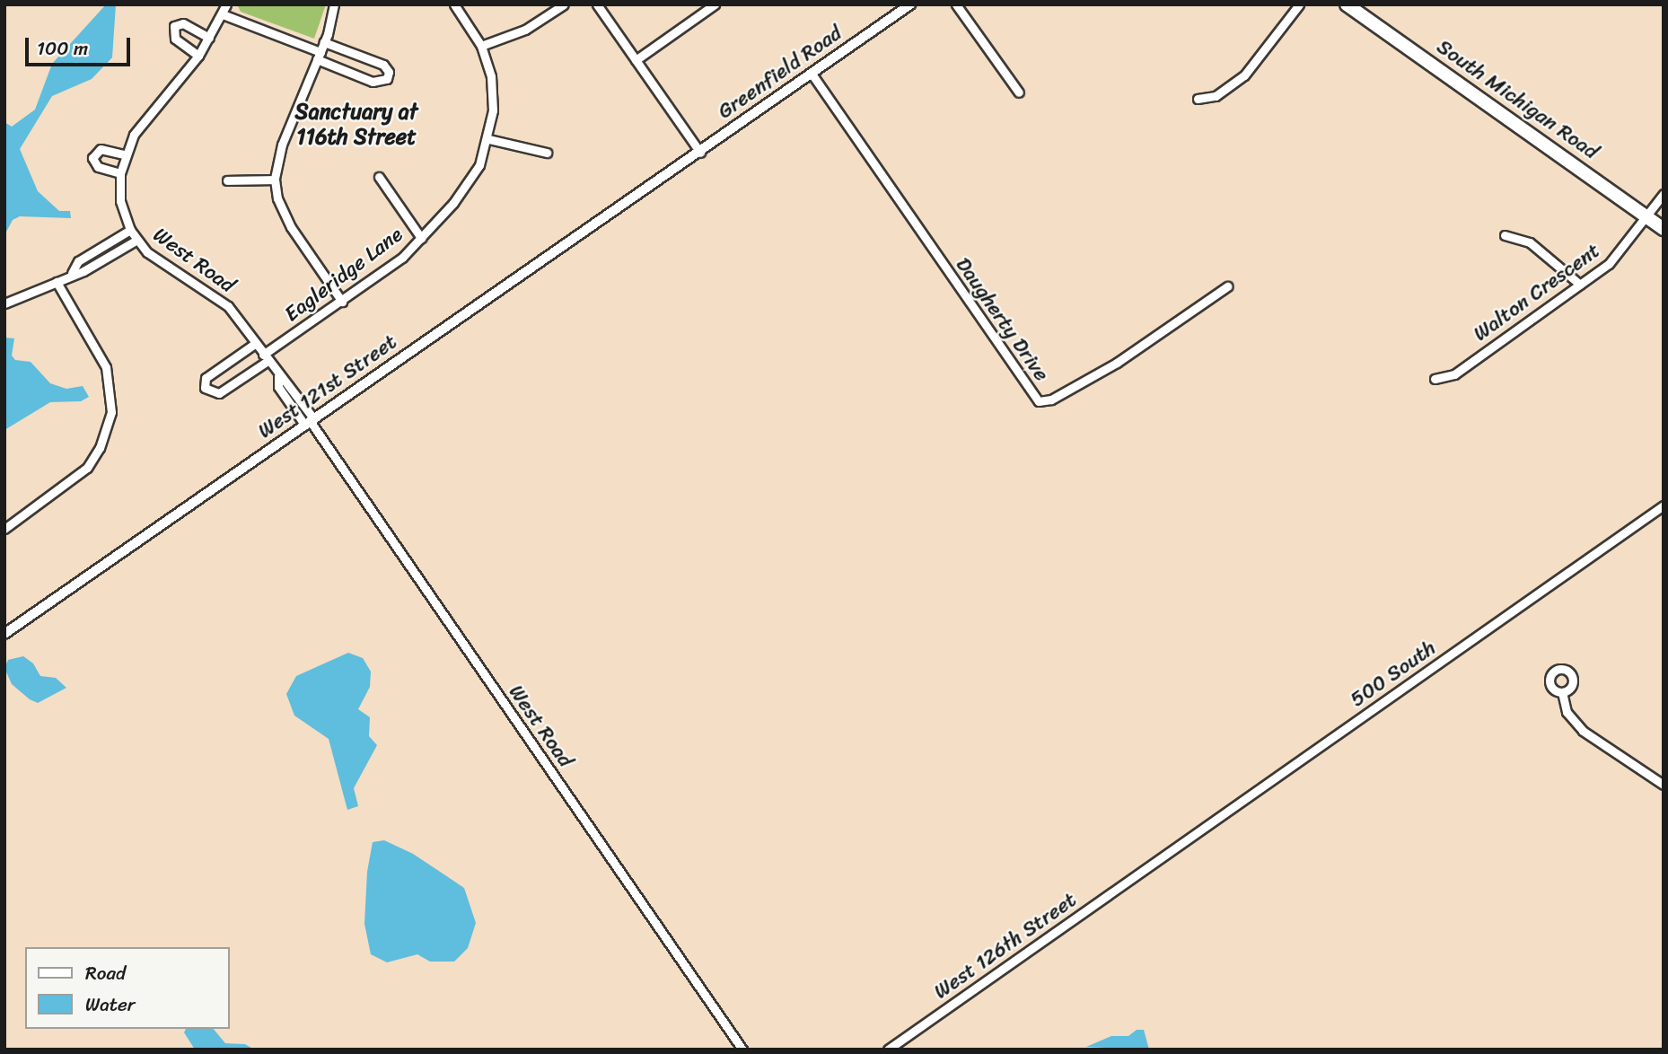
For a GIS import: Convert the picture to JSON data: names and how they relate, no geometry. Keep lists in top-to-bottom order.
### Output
{
  "streets": {
    "main road": ["South Michigan Road"],
    "street": [
      "Greenfield Road",
      "West Road",
      "Eagleridge Lane",
      "Walton Crescent",
      "Daugherty Drive",
      "West 121st Street",
      "500 South",
      "West 126th Street"
    ]
  },
  "crossings": [
    ["Greenfield Road", "Daugherty Drive"],
    ["Greenfield Road", "West 121st Street"],
    ["South Michigan Road", "Walton Crescent"],
    ["West Road", "Eagleridge Lane"],
    ["West Road", "West 121st Street"],
    ["500 South", "West 126th Street"]
  ],
  "districts": ["Sanctuary at 116th Street"],
  "legend": ["Road", "Water"],
  "scale_bar": "100 m"
}
